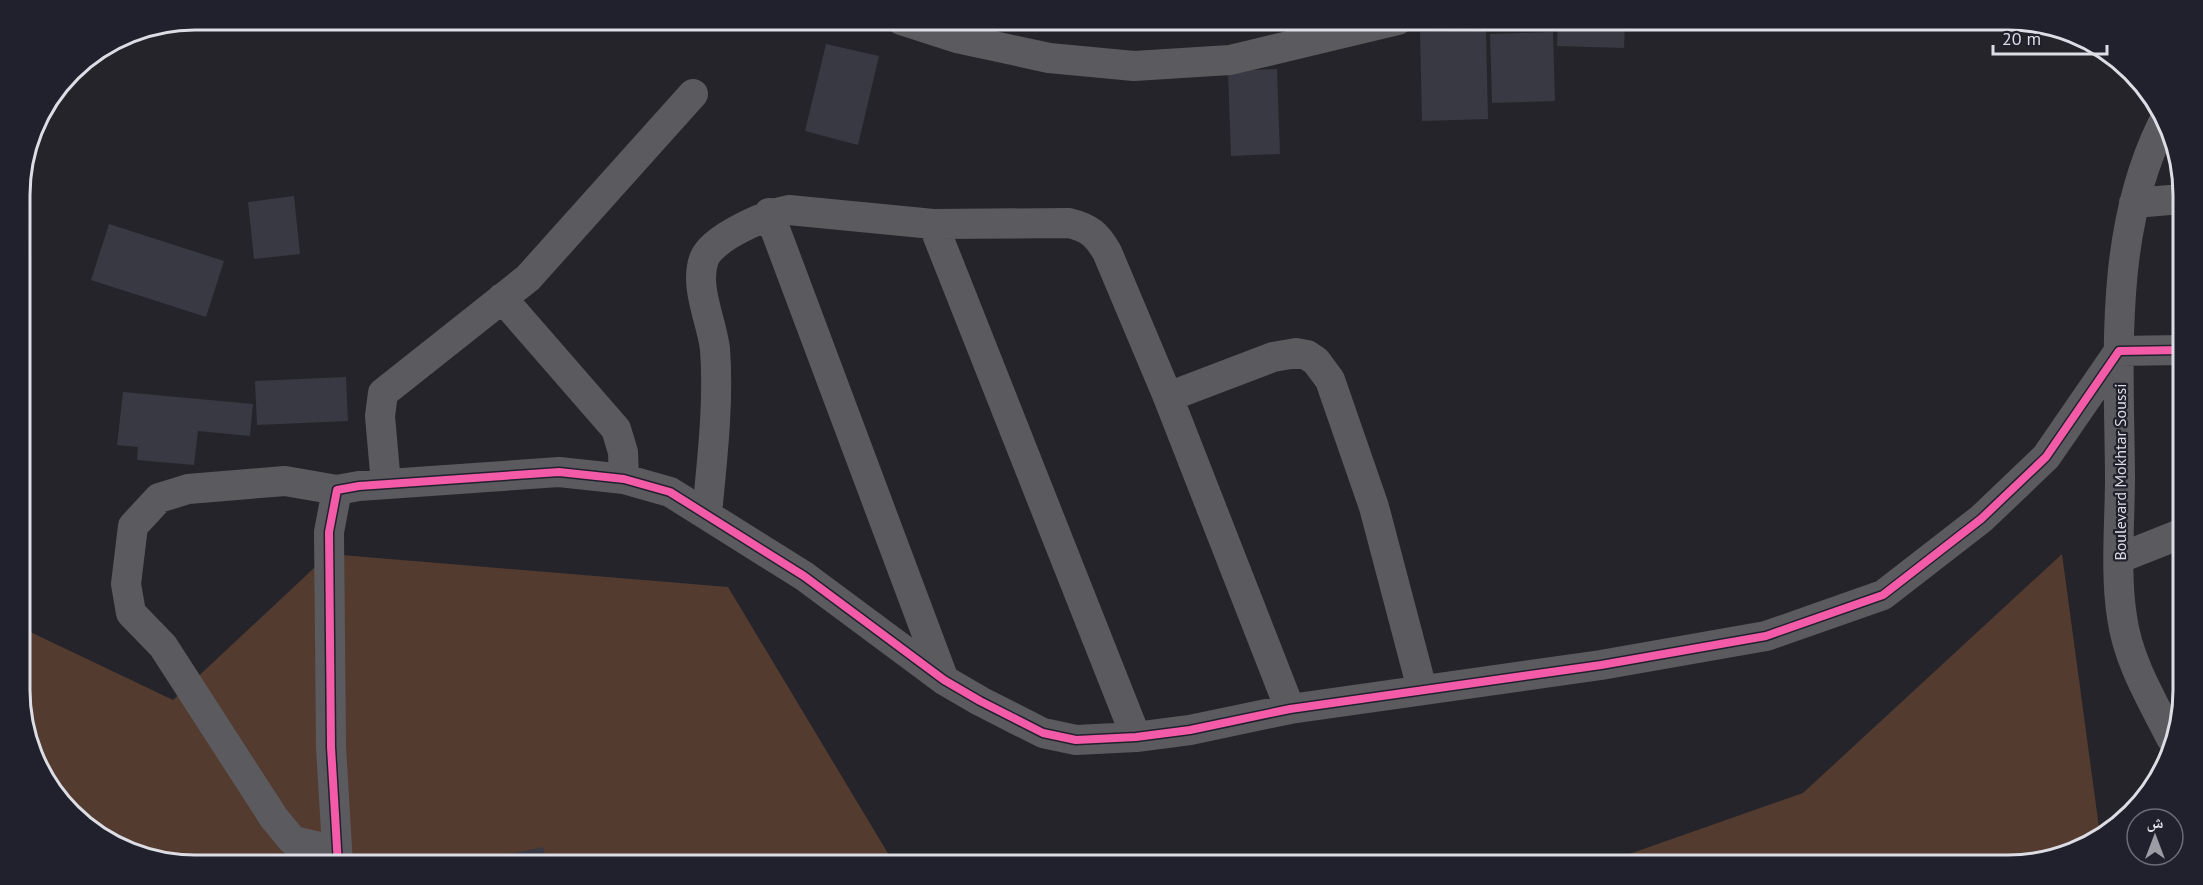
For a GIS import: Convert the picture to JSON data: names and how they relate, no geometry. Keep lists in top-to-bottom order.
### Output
{
  "streets": {
    "street": ["Boulevard Mokhtar Soussi"]
  },
  "scale_bar": "20 m",
  "north": "top"
}
